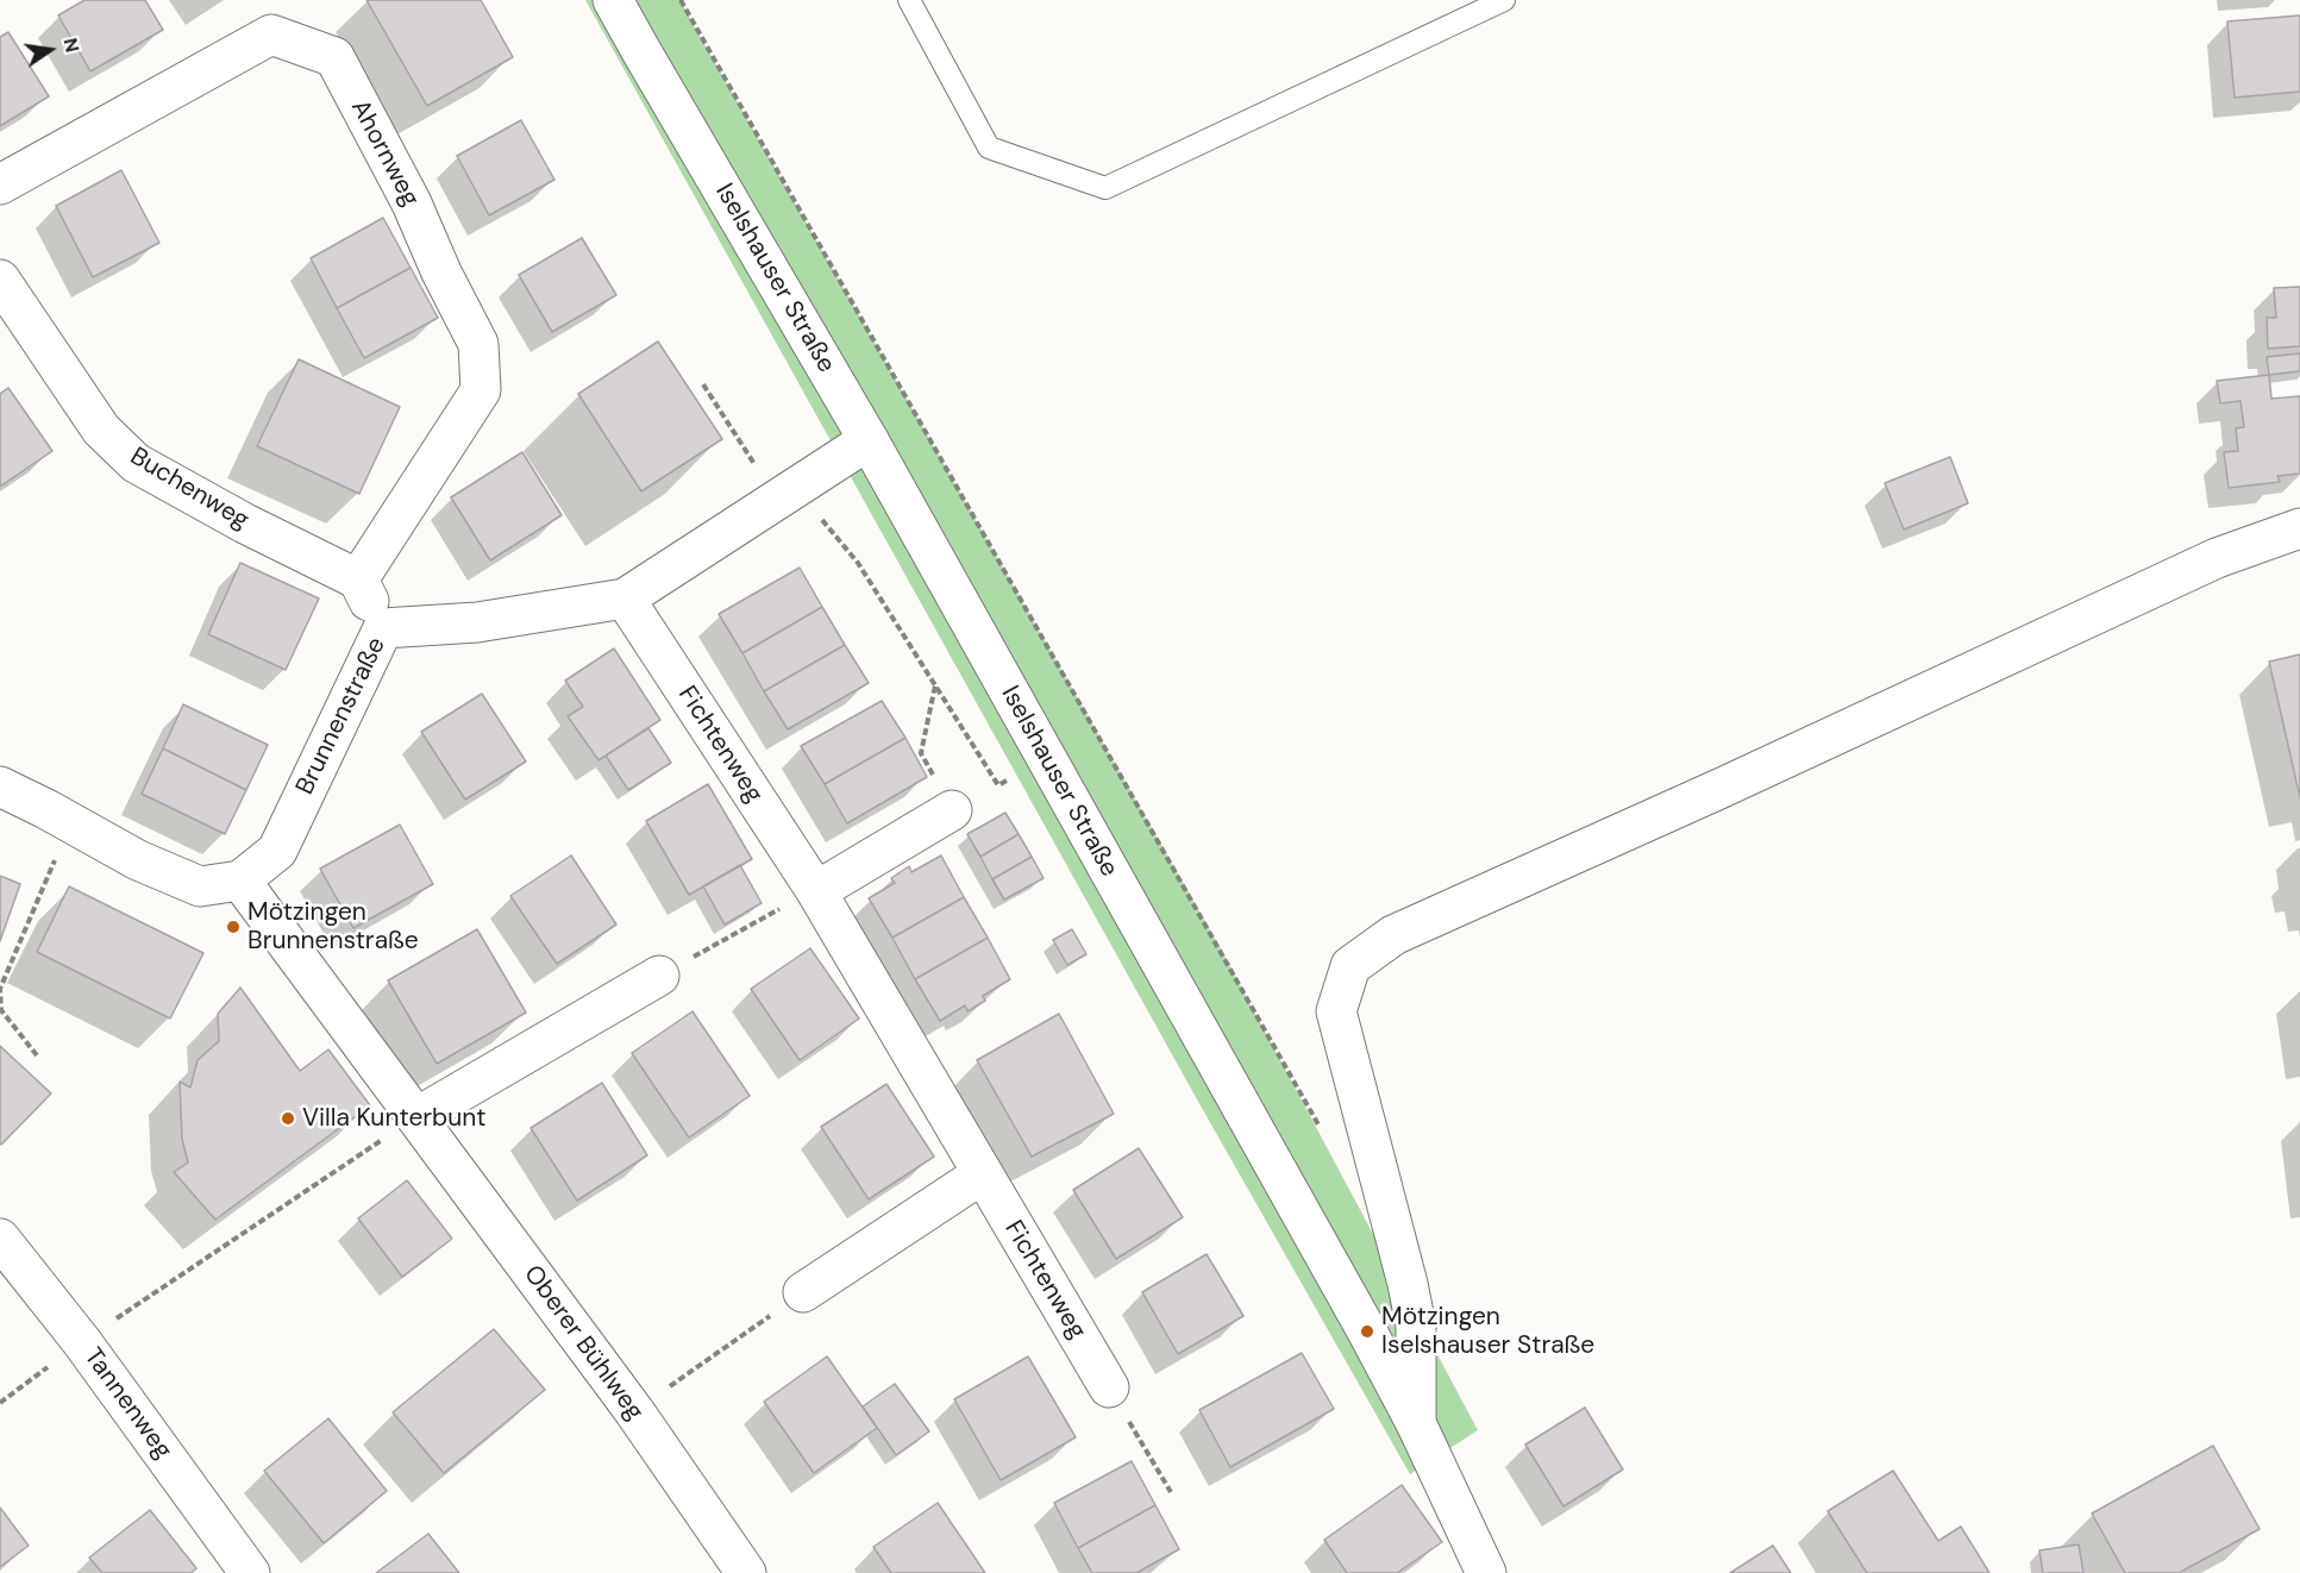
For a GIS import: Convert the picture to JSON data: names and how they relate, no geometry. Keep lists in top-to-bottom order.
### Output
{
  "streets": {
    "street": [
      "Ahornweg",
      "Iselshauser Straße",
      "Buchenweg",
      "Brunnenstraße",
      "Fichtenweg",
      "Oberer Bühlweg",
      "Tannenweg"
    ]
  },
  "crossings": [
    ["Ahornweg", "Buchenweg"],
    ["Iselshauser Straße", "Brunnenstraße"],
    ["Brunnenstraße", "Fichtenweg"],
    ["Brunnenstraße", "Oberer Bühlweg"]
  ],
  "places": ["Mötzingen Brunnenstraße", "Villa Kunterbunt", "Mötzingen Iselshauser Straße"],
  "north": "right"
}
